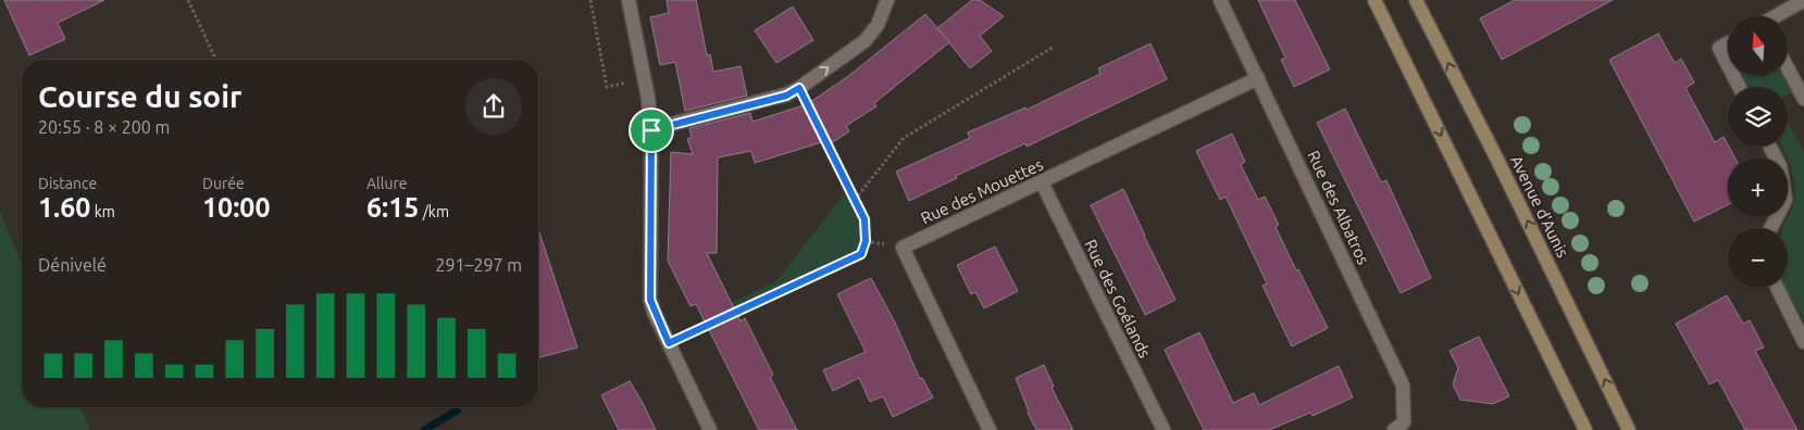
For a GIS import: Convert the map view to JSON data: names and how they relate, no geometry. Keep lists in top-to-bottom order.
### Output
{
  "streets": {
    "main road": ["Avenue d'Aunis"],
    "street": ["Rue des Mouettes", "Rue des Albatros", "Rue des Goélands"]
  },
  "crossings": [
    ["Rue des Mouettes", "Rue des Albatros"],
    ["Rue des Mouettes", "Rue des Goélands"]
  ],
  "north": "top",
  "page": {
    "map_buttons": ["+", "−"],
    "heading": ["Course du soir", "20:55 · 8 × 200 m"],
    "stats": [
      ["Distance", "1.60 km"],
      ["Durée", "10:00"],
      ["Allure", "6:15 /km"]
    ],
    "chart": ["Dénivelé", "291–297 m"]
  }
}
